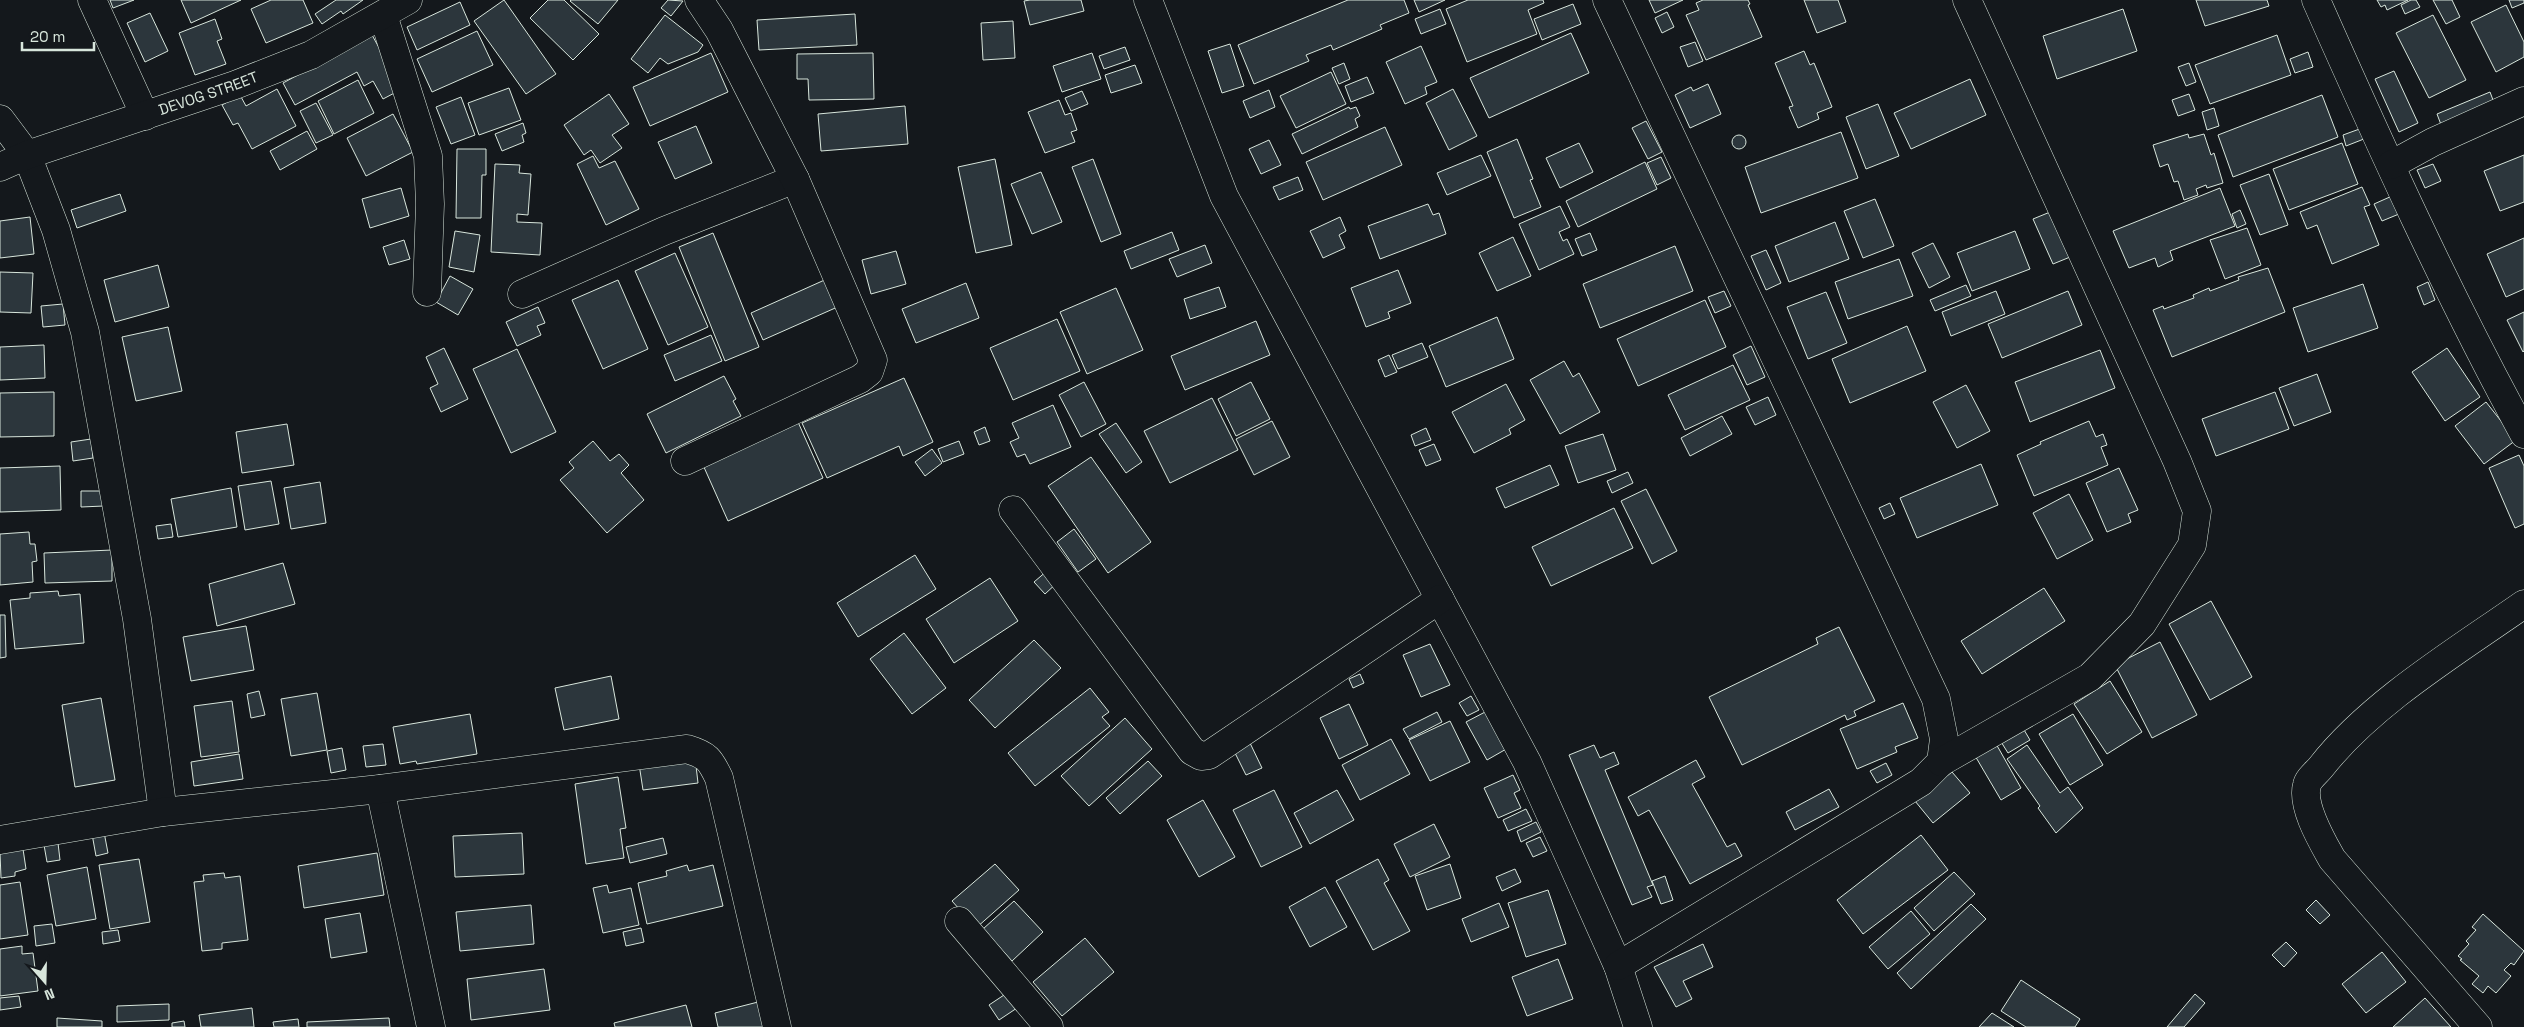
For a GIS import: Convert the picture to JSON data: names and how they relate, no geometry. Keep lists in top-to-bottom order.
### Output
{
  "streets": {
    "street": ["DEVOG STREET"]
  },
  "scale_bar": "20 m",
  "north": "bottom"
}
